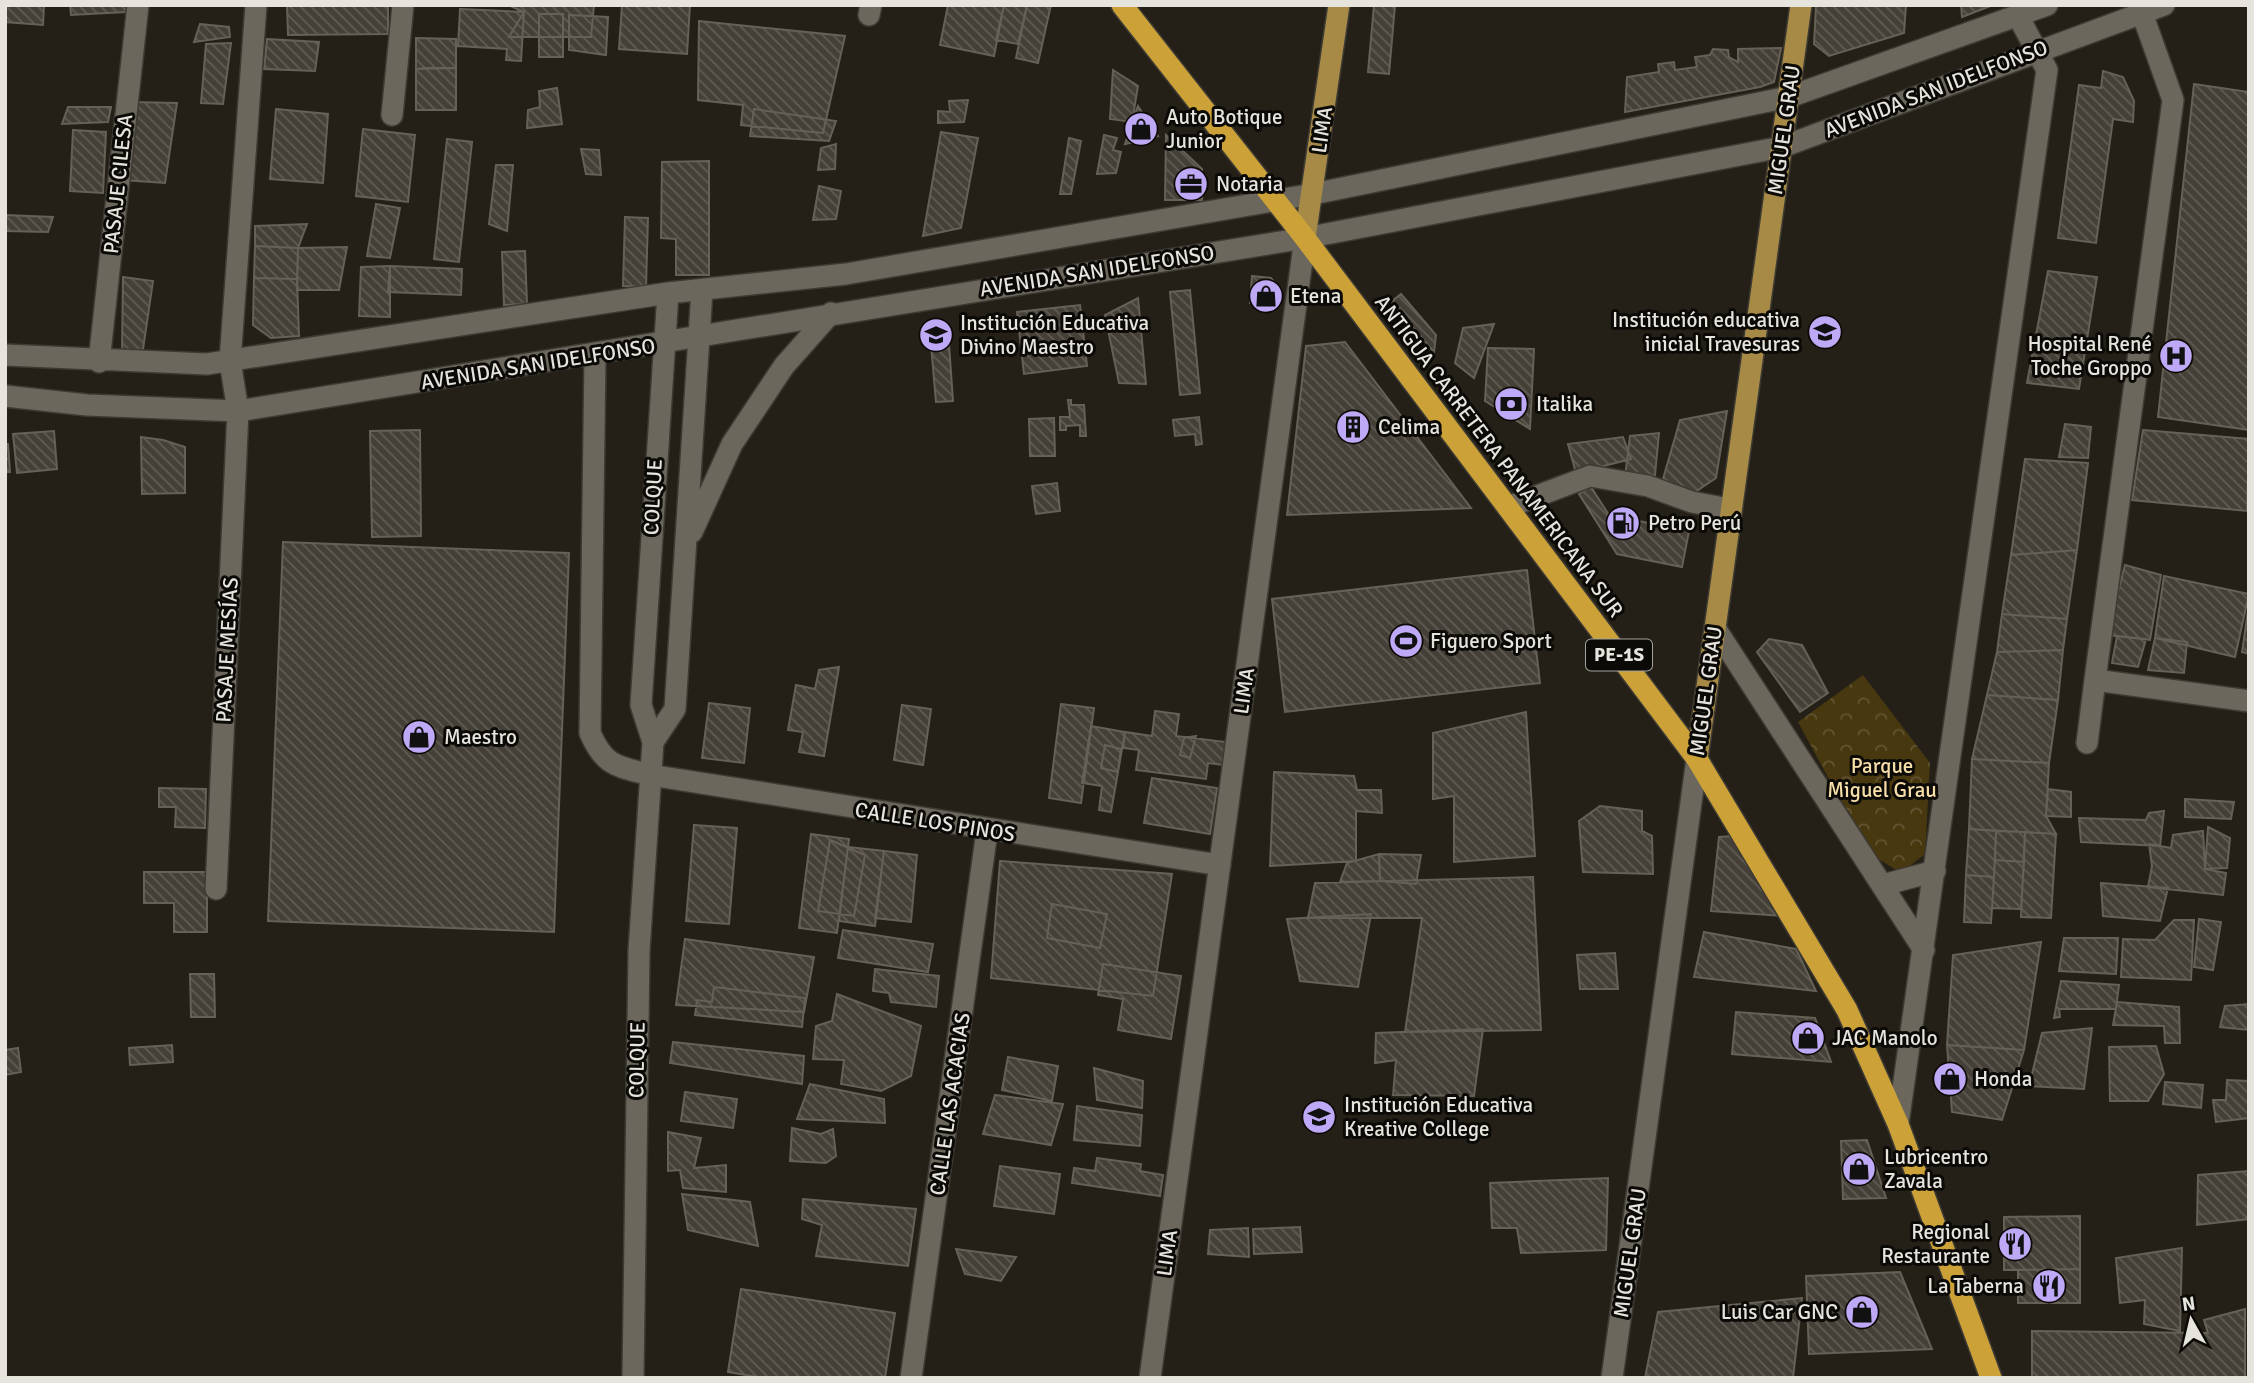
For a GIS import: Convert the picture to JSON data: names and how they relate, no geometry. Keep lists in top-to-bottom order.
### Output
{
  "streets": {
    "highway": ["ANTIGUA CARRETERA PANAMERICANA SUR", "PE-1S"],
    "main road": ["LIMA", "MIGUEL GRAU"],
    "street": [
      "AVENIDA SAN IDELFONSO",
      "PASAJE CILESA",
      "COLQUE",
      "PASAJE MESÍAS",
      "CALLE LOS PINOS",
      "CALLE LAS ACACIAS"
    ]
  },
  "crossings": [
    ["AVENIDA SAN IDELFONSO", "LIMA"],
    ["AVENIDA SAN IDELFONSO", "MIGUEL GRAU"],
    ["AVENIDA SAN IDELFONSO", "PASAJE CILESA"],
    ["AVENIDA SAN IDELFONSO", "ANTIGUA CARRETERA PANAMERICANA SUR"],
    ["AVENIDA SAN IDELFONSO", "COLQUE"],
    ["AVENIDA SAN IDELFONSO", "PASAJE MESÍAS"],
    ["AVENIDA SAN IDELFONSO", "CALLE LOS PINOS"],
    ["LIMA", "ANTIGUA CARRETERA PANAMERICANA SUR"],
    ["LIMA", "CALLE LOS PINOS"],
    ["MIGUEL GRAU", "ANTIGUA CARRETERA PANAMERICANA SUR"],
    ["COLQUE", "CALLE LOS PINOS"],
    ["CALLE LOS PINOS", "CALLE LAS ACACIAS"]
  ],
  "parks": ["Parque Miguel Grau"],
  "places": {
    "shop": [
      "Auto Botique Junior",
      "Etena",
      "Maestro",
      "JAC Manolo",
      "Honda",
      "Lubricentro Zavala",
      "Luis Car GNC"
    ],
    "office": ["Notaria"],
    "school or university": ["Institución educativa inicial Travesuras", "Institución Educativa Divino Maestro", "Institución Educativa Kreative College"],
    "hospital": ["Hospital René Toche Groppo"],
    "bank": ["Italika"],
    "building": ["Celima"],
    "fuel station": ["Petro Perú"],
    "sports": ["Figuero Sport"],
    "restaurant": ["Regional Restaurante", "La Taberna"]
  },
  "north": "top"
}
